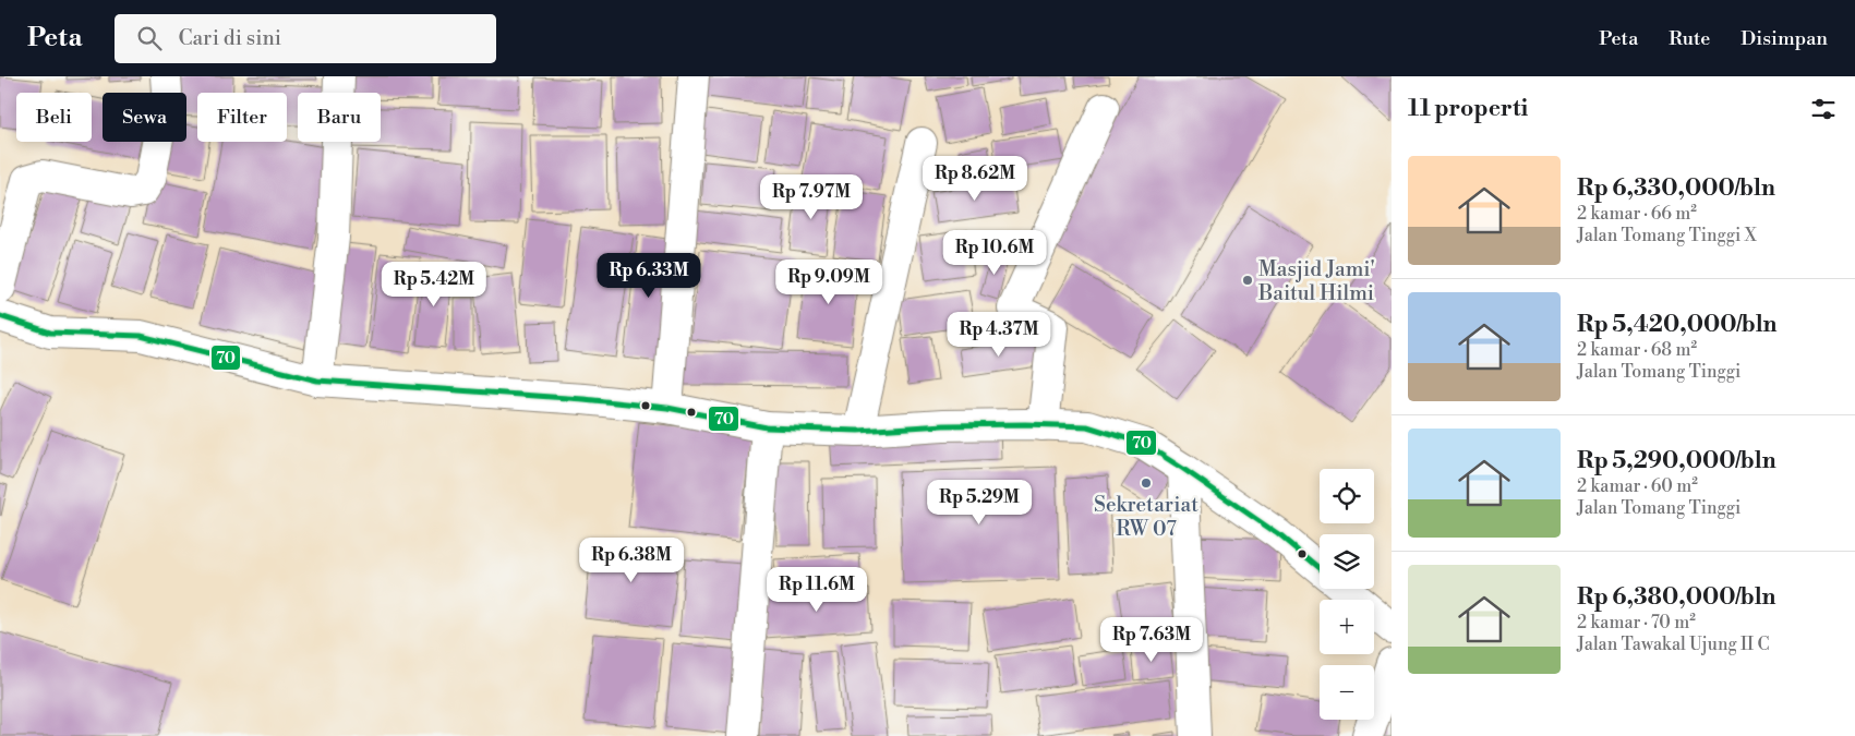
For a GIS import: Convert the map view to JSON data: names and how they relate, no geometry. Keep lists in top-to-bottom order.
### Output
{
  "places": ["Masjid Jami' Baitul Hilmi", "Sekretariat RW 07"],
  "lines": ["transit line 70"],
  "page": {
    "header": "Peta",
    "search": "Cari di sini",
    "nav": ["Peta", "Rute", "Disimpan"],
    "heading": "11 properti",
    "chip": [
      "Beli",
      "Sewa",
      "Filter",
      "Baru"
    ],
    "list": [
      {
        "name": "Rp 6,330,000/bln",
        "note": "2 kamar · 66 m² · Jalan Tomang Tinggi X"
      },
      {
        "name": "Rp 5,420,000/bln",
        "note": "2 kamar · 68 m² · Jalan Tomang Tinggi"
      },
      {
        "name": "Rp 5,290,000/bln",
        "note": "2 kamar · 60 m² · Jalan Tomang Tinggi"
      },
      {
        "name": "Rp 6,380,000/bln",
        "note": "2 kamar · 70 m² · Jalan Tawakal Ujung II C"
      }
    ],
    "price": [
      "Rp 8.62M",
      "Rp 7.97M",
      "Rp 10.6M",
      "Rp 6.33M",
      "Rp 9.09M",
      "Rp 5.42M",
      "Rp 4.37M",
      "Rp 5.29M",
      "Rp 6.38M",
      "Rp 11.6M",
      "Rp 7.63M"
    ],
    "map_buttons": ["+", "−"]
  }
}
